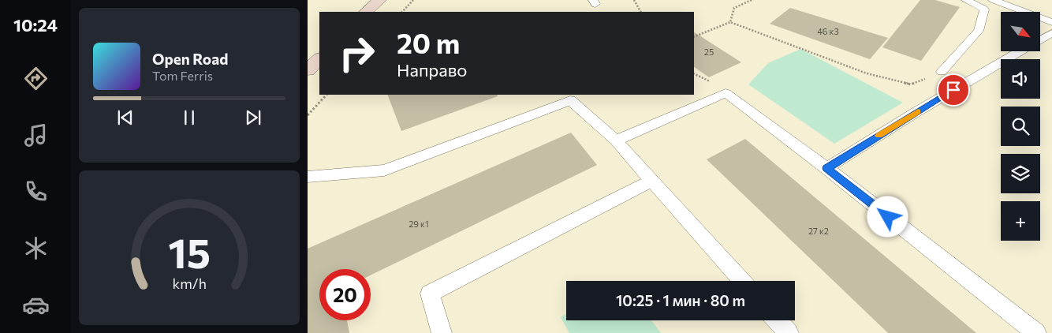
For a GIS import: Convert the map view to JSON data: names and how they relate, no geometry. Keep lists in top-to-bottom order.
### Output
{
  "house_numbers": [
    "46 к3",
    "25",
    "29 к1",
    "27 к2"
  ],
  "north": "bottom right",
  "page": {
    "tabs": "10:24",
    "map_buttons": "+",
    "turn": ["20 m", "Направо"],
    "song": ["Open Road", "Tom Ferris"],
    "limit": "20",
    "trip": "10:25 · 1 мин · 80 m",
    "gauge": ["15", "km/h"]
  }
}
